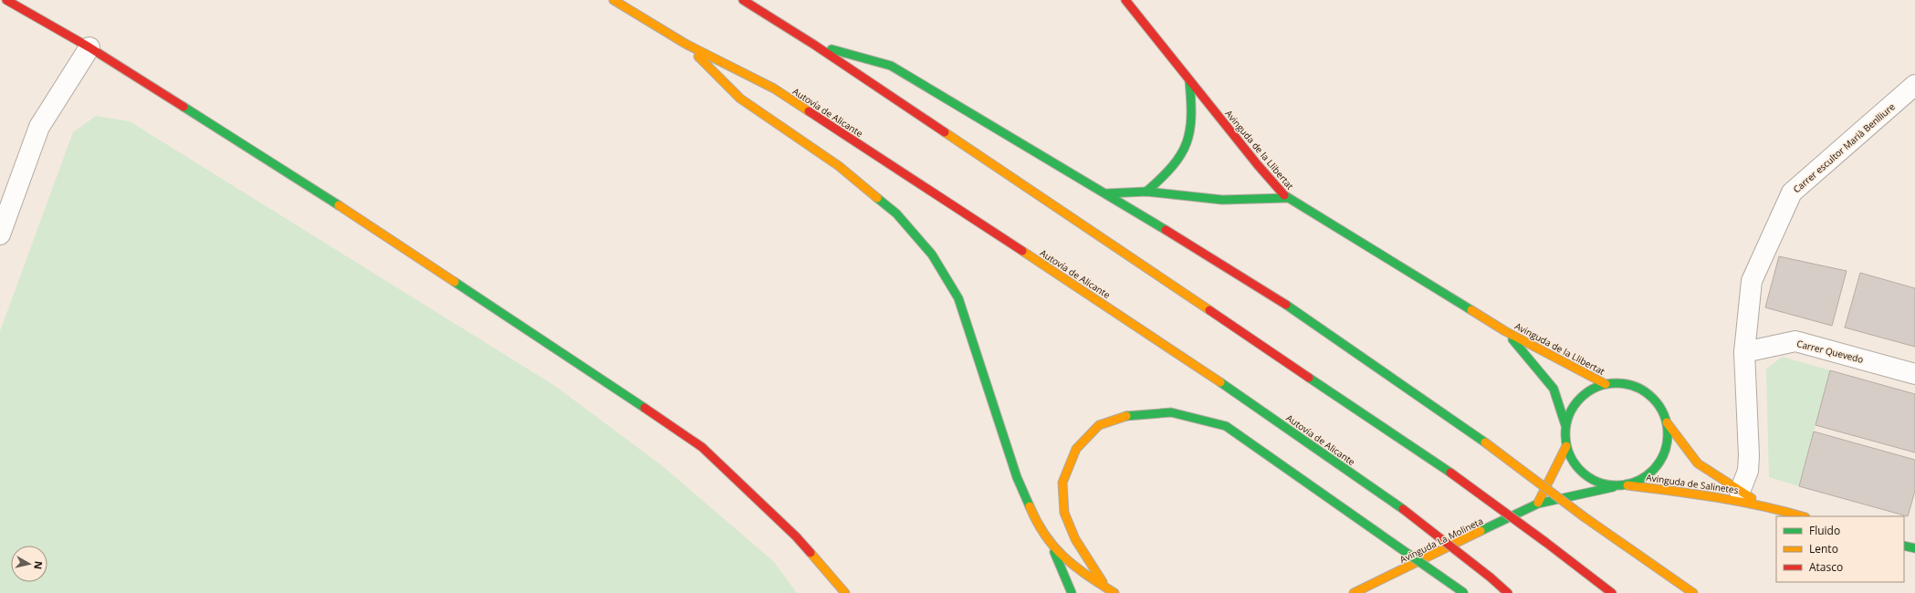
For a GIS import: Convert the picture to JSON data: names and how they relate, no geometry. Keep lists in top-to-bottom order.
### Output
{
  "streets": {
    "main road": [
      "Autovía de Alicante",
      "Avinguda de la Llibertat",
      "Avinguda de Salinetes",
      "Avinguda La Molineta"
    ],
    "street": ["Carrer escultor Marià Benlliure", "Carrer Quevedo"]
  },
  "crossings": [
    ["Carrer escultor Marià Benlliure", "Carrer Quevedo"],
    ["Carrer escultor Marià Benlliure", "Avinguda de Salinetes"],
    ["Avinguda de la Llibertat", "Avinguda de Salinetes"],
    ["Avinguda de la Llibertat", "Avinguda La Molineta"],
    ["Avinguda de Salinetes", "Avinguda La Molineta"]
  ],
  "legend": ["Fluido", "Lento", "Atasco"],
  "north": "right"
}
